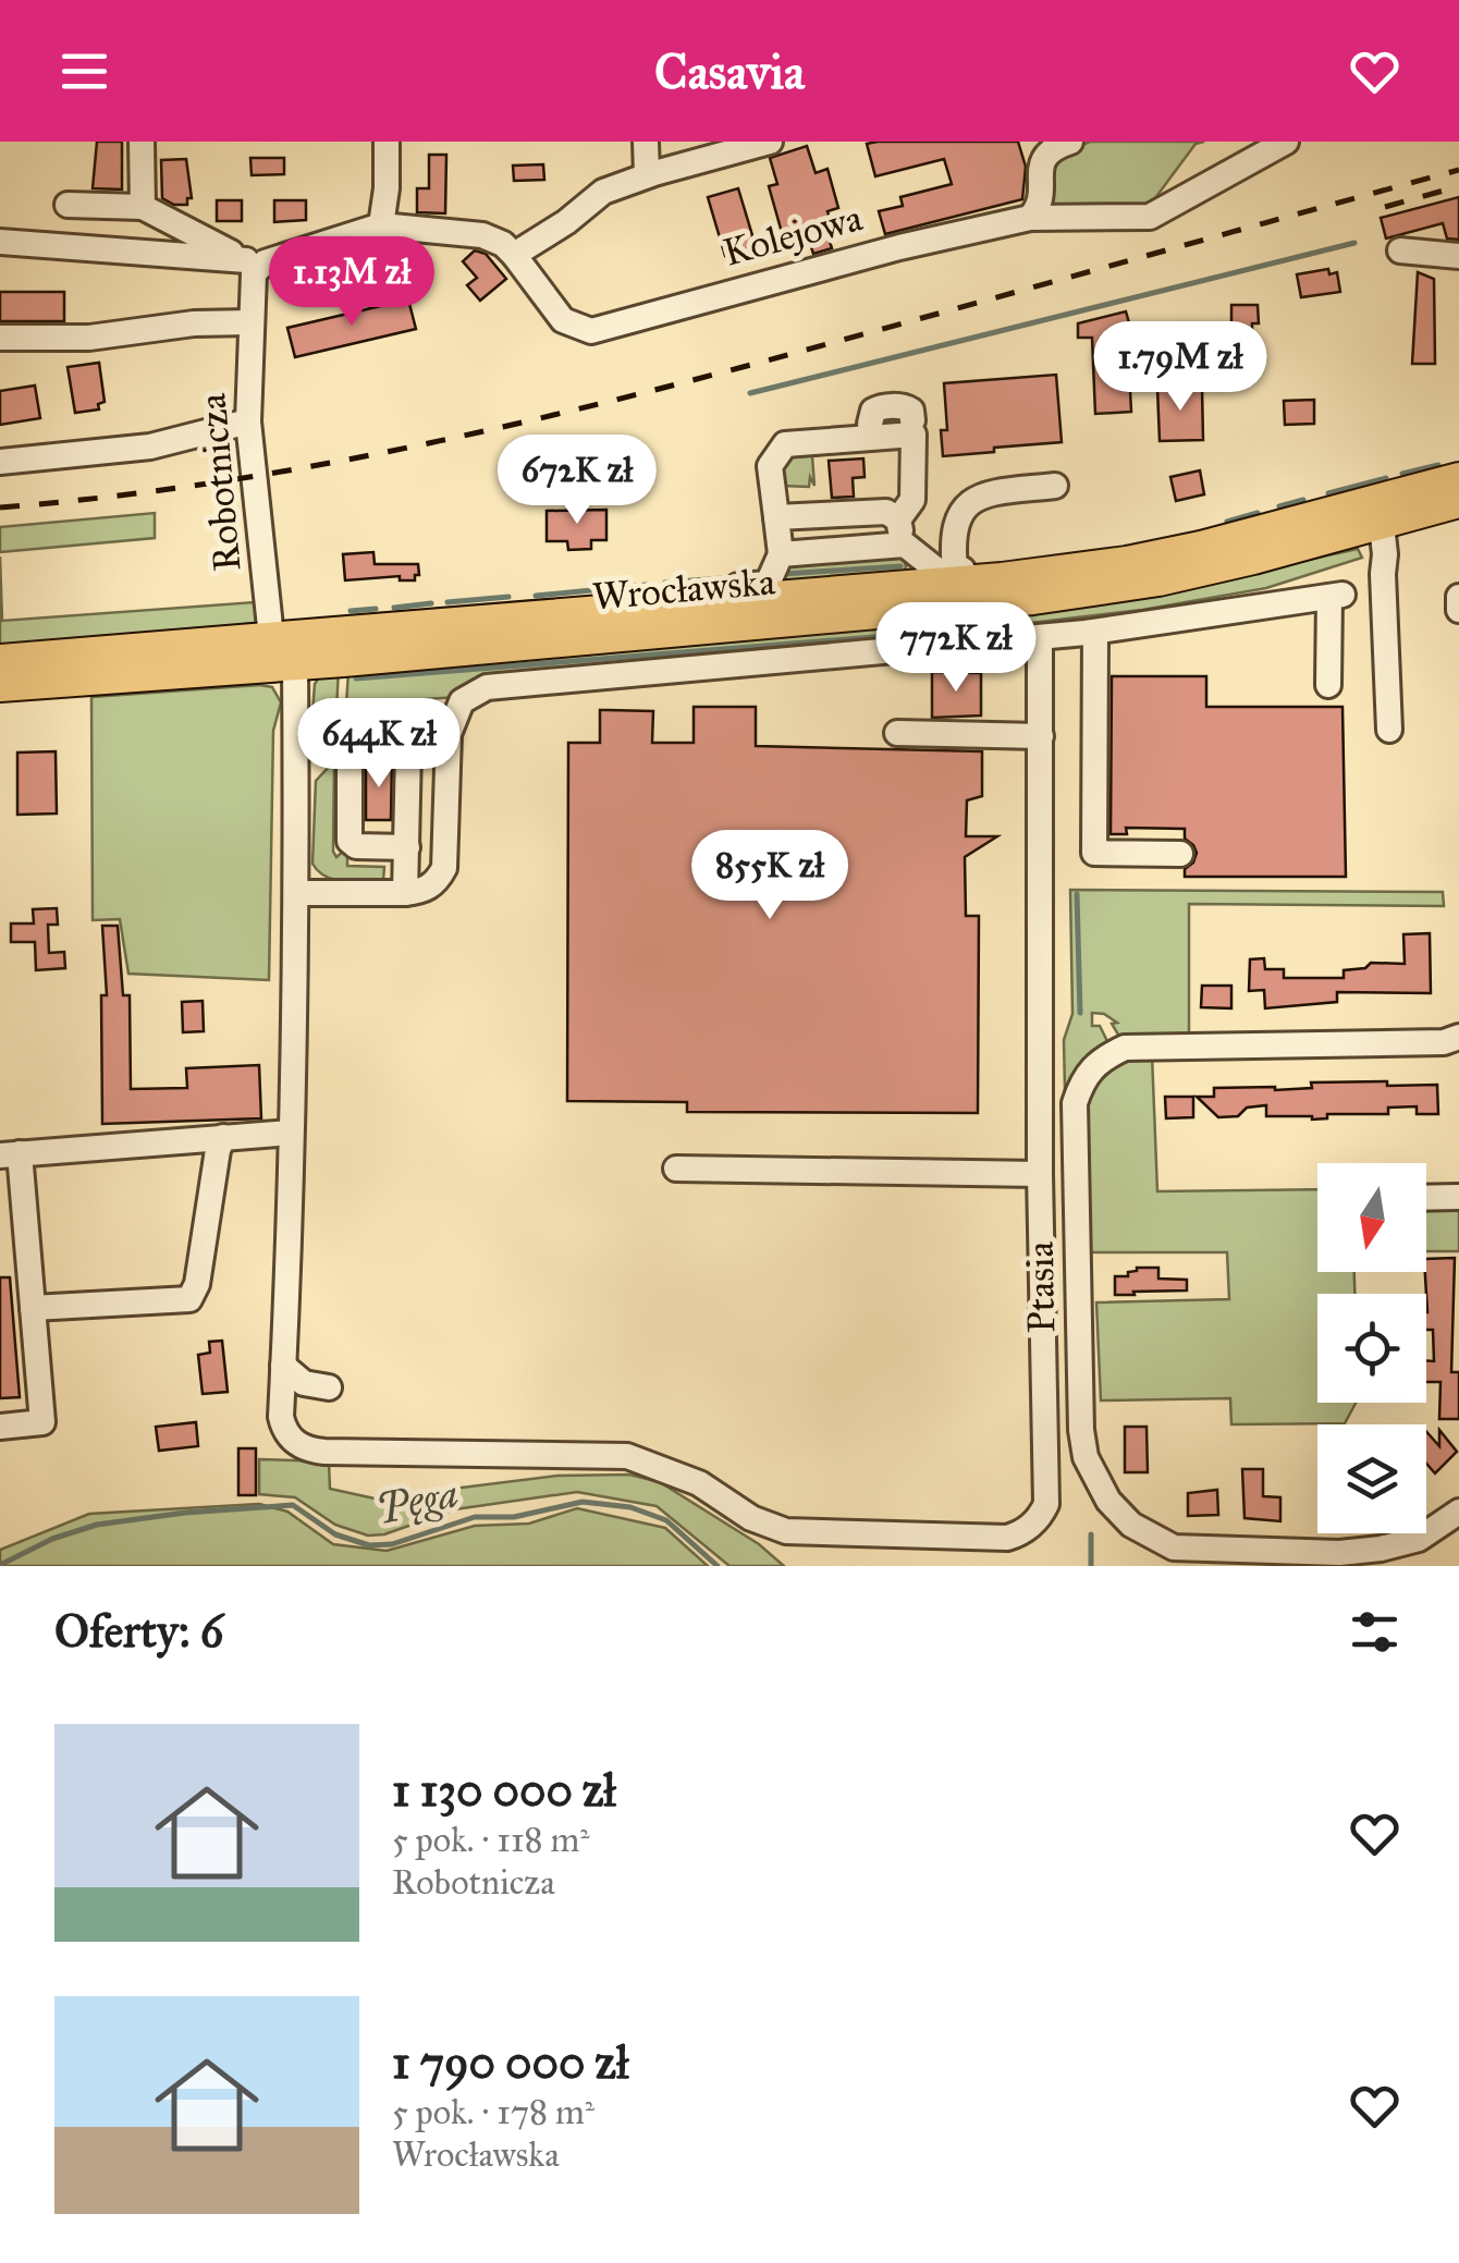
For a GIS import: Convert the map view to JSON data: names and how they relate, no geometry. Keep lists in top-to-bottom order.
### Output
{
  "streets": {
    "main road": ["Wrocławska"],
    "street": ["Kolejowa", "Robotnicza", "Ptasia"]
  },
  "crossings": [
    ["Robotnicza", "Wrocławska"]
  ],
  "water": ["Pęga"],
  "north": "bottom",
  "page": {
    "header": "Casavia",
    "price": [
      "1.13M zł",
      "1.79M zł",
      "672K zł",
      "772K zł",
      "644K zł",
      "855K zł"
    ],
    "heading": "Oferty: 6",
    "list": [
      {
        "name": "1 130 000 zł",
        "note": "5 pok. · 118 m² · Robotnicza"
      },
      {
        "name": "1 790 000 zł",
        "note": "5 pok. · 178 m² · Wrocławska"
      }
    ]
  }
}
